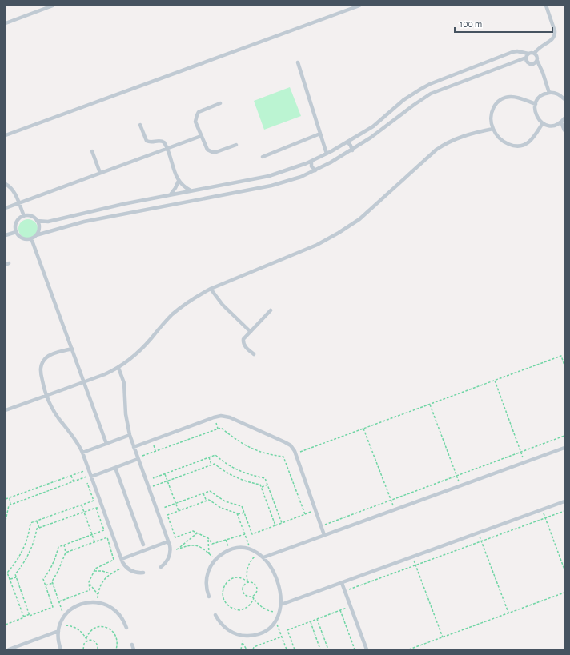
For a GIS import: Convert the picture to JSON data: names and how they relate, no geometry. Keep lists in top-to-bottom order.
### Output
{
  "scale_bar": "100 m"
}
